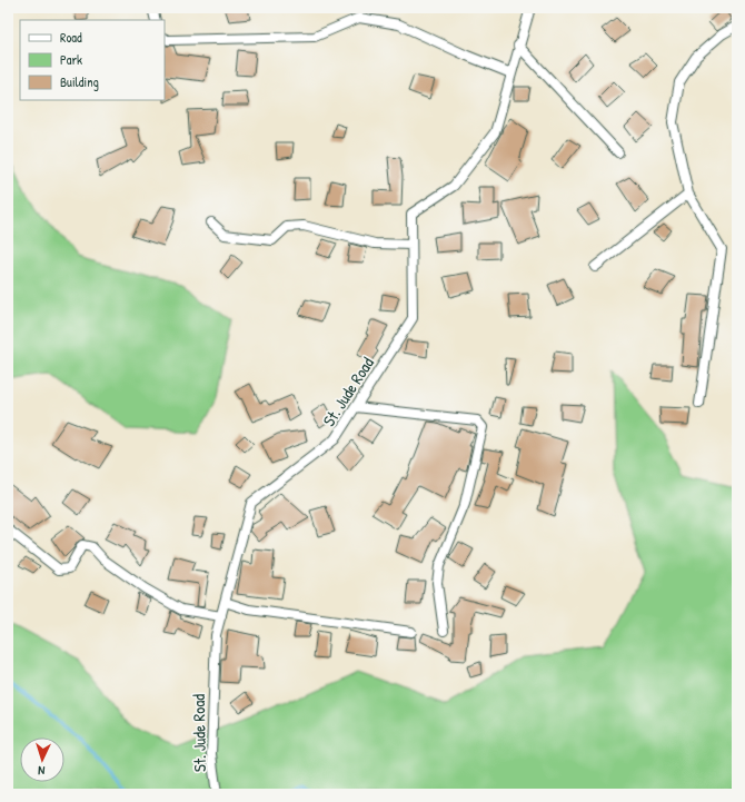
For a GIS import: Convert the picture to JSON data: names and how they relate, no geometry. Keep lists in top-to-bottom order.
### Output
{
  "streets": {
    "street": ["St. Jude Road"]
  },
  "legend": ["Road", "Park", "Building"],
  "north": "bottom"
}
